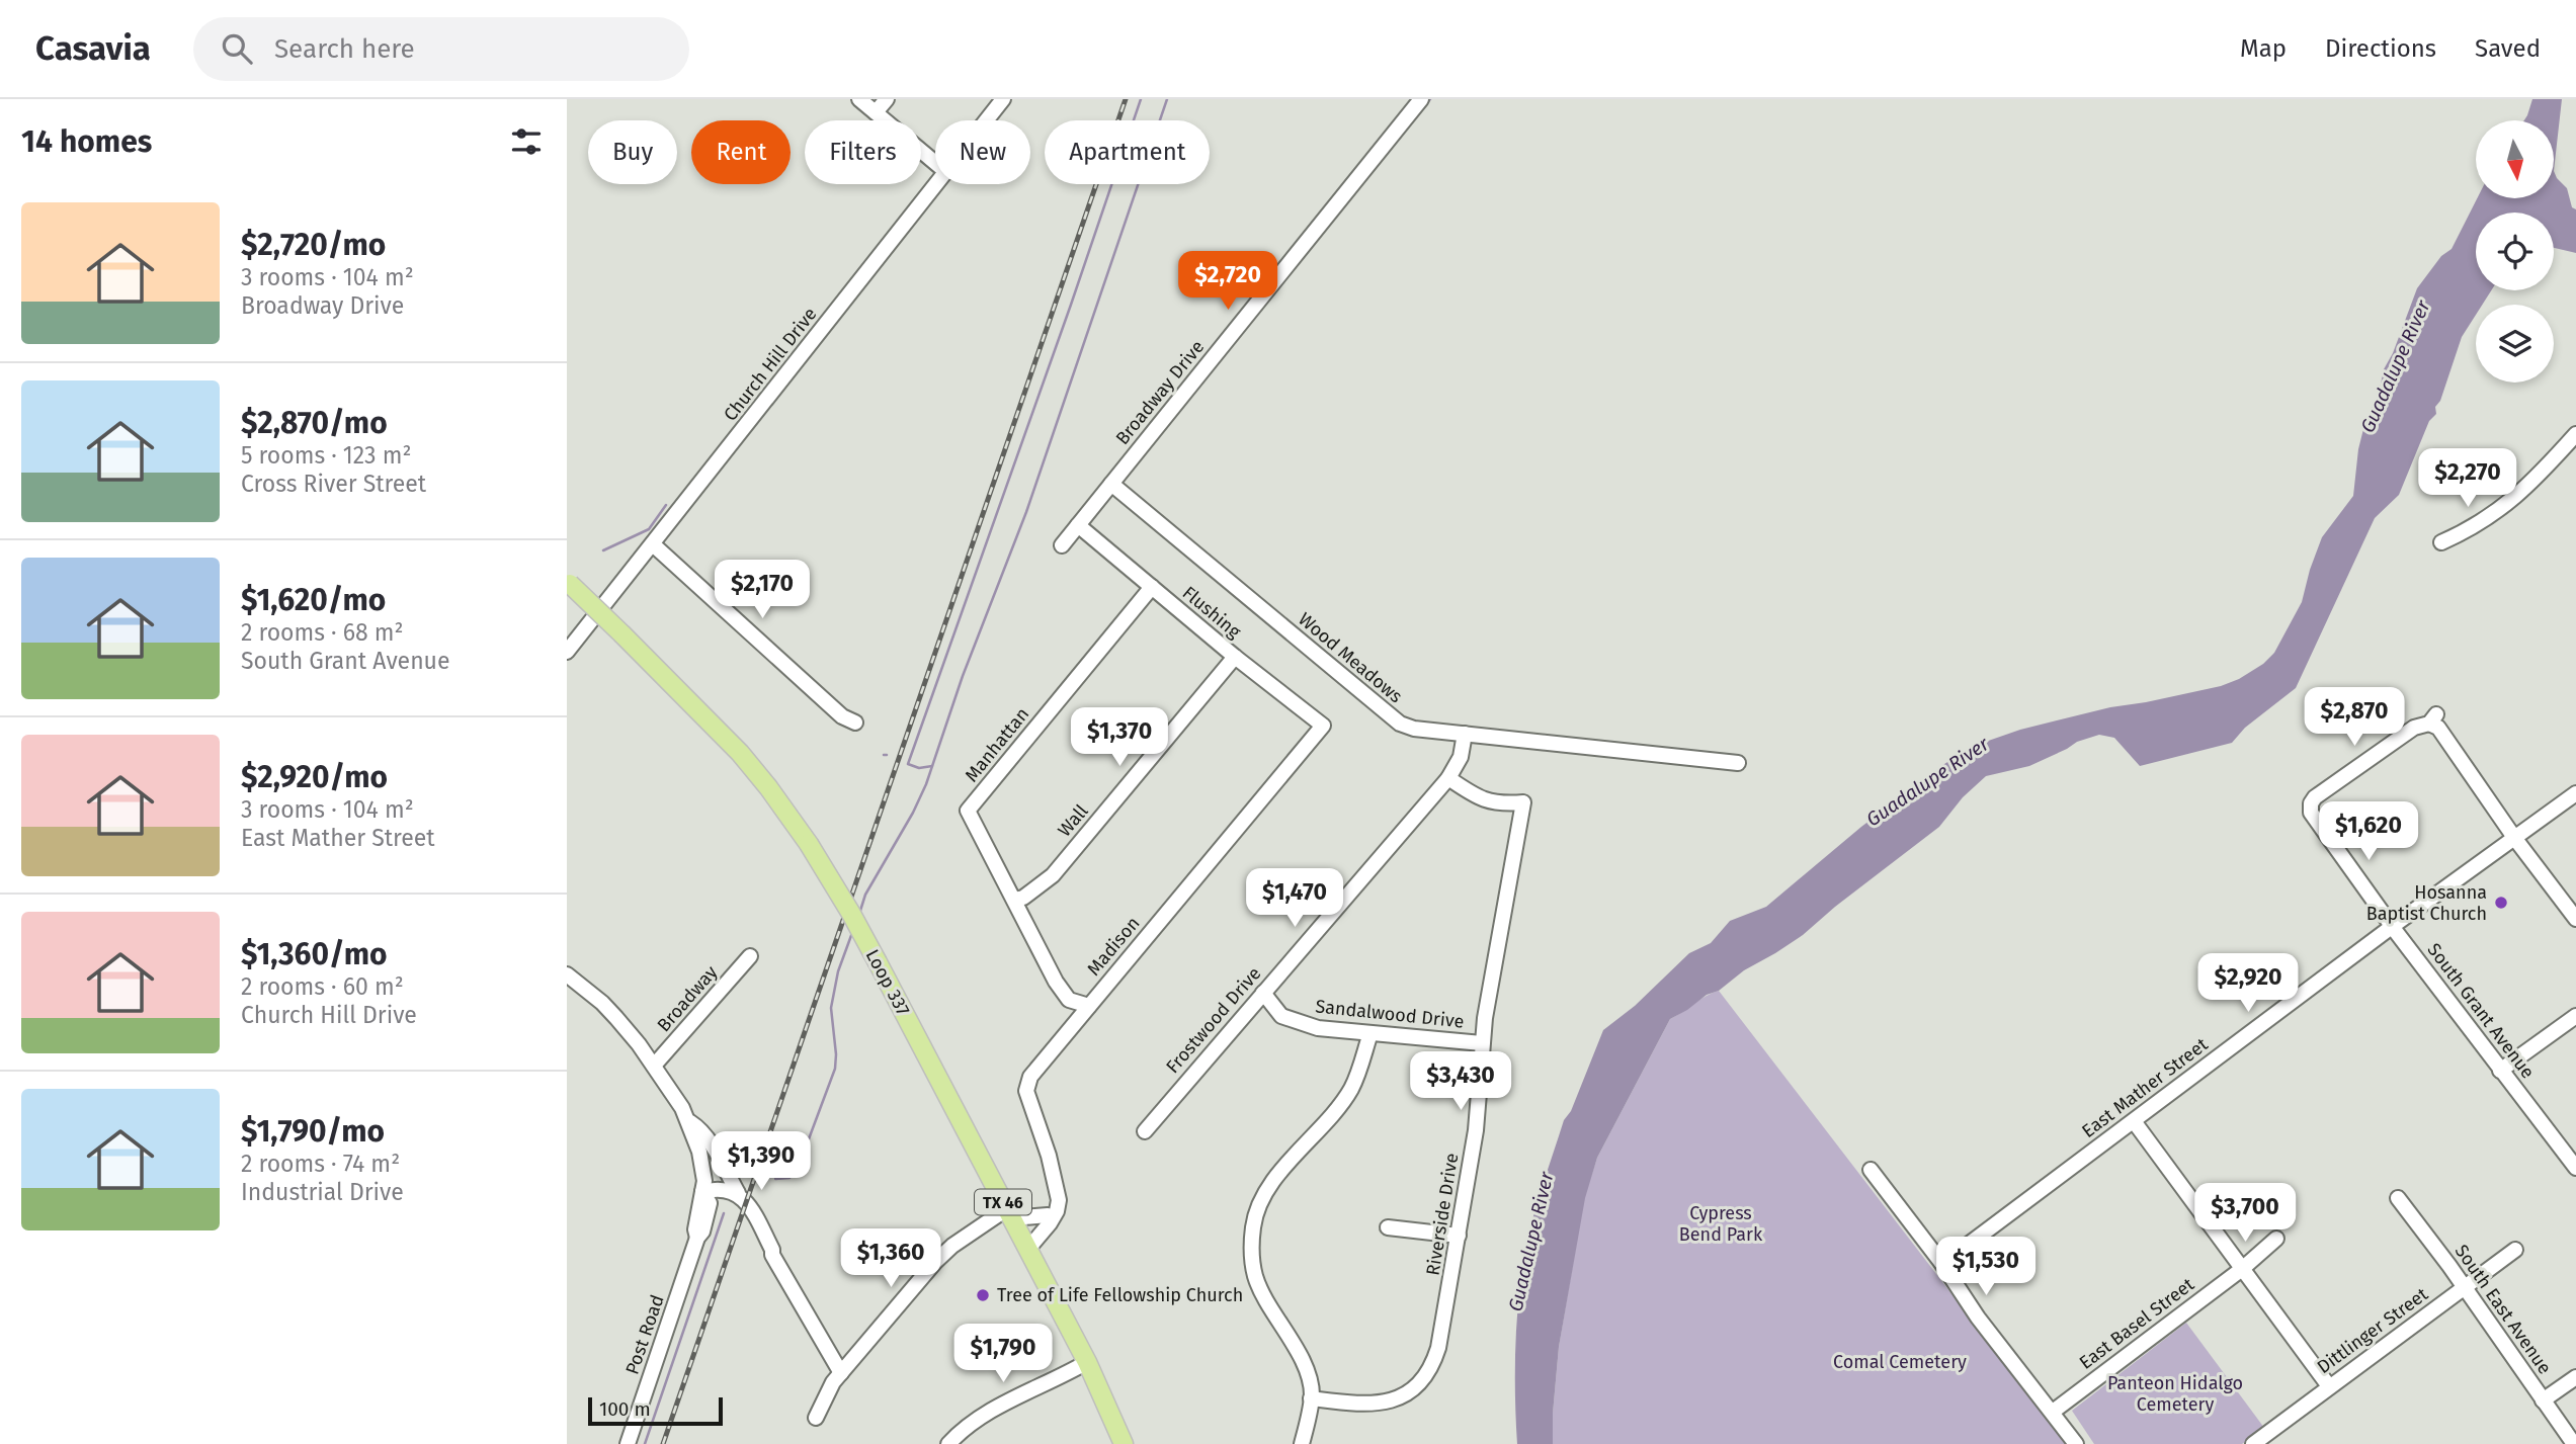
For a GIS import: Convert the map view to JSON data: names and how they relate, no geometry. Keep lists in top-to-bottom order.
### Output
{
  "streets": {
    "main road": ["Loop 337", "TX 46"],
    "street": [
      "Church Hill Drive",
      "Broadway Drive",
      "Flushing",
      "Wood Meadows",
      "Manhattan",
      "Wall",
      "Madison",
      "Broadway",
      "South Grant Avenue",
      "Sandalwood Drive",
      "Frostwood Drive",
      "East Mather Street",
      "Riverside Drive",
      "South East Avenue",
      "East Basel Street",
      "Dittlinger Street",
      "Post Road"
    ]
  },
  "crossings": [
    ["Broadway Drive", "Flushing"],
    ["Broadway Drive", "Wood Meadows"],
    ["Flushing", "Manhattan"],
    ["Flushing", "Wall"],
    ["Flushing", "Madison"],
    ["Wood Meadows", "Frostwood Drive"],
    ["Manhattan", "Wall"],
    ["Manhattan", "Madison"],
    ["Madison", "Loop 337"],
    ["South Grant Avenue", "East Mather Street"],
    ["Sandalwood Drive", "Frostwood Drive"],
    ["Sandalwood Drive", "Riverside Drive"],
    ["Frostwood Drive", "Riverside Drive"],
    ["South East Avenue", "Dittlinger Street"]
  ],
  "water": ["Guadalupe River"],
  "parks": ["Cypress Bend Park", "Comal Cemetery", "Panteon Hidalgo Cemetery"],
  "places": ["Hosanna Baptist Church", "Tree of Life Fellowship Church"],
  "scale_bar": "100 m",
  "north": "bottom",
  "page": {
    "header": "Casavia",
    "search": "Search here",
    "nav": ["Map", "Directions", "Saved"],
    "heading": "14 homes",
    "chip": [
      "Buy",
      "Rent",
      "Filters",
      "New",
      "Apartment"
    ],
    "list": [
      {
        "name": "$2,720/mo",
        "note": "3 rooms · 104 m² · Broadway Drive"
      },
      {
        "name": "$2,870/mo",
        "note": "5 rooms · 123 m² · Cross River Street"
      },
      {
        "name": "$1,620/mo",
        "note": "2 rooms · 68 m² · South Grant Avenue"
      },
      {
        "name": "$2,920/mo",
        "note": "3 rooms · 104 m² · East Mather Street"
      },
      {
        "name": "$1,360/mo",
        "note": "2 rooms · 60 m² · Church Hill Drive"
      },
      {
        "name": "$1,790/mo",
        "note": "2 rooms · 74 m² · Industrial Drive"
      }
    ],
    "price": [
      "$2,720",
      "$2,270",
      "$2,170",
      "$2,870",
      "$1,370",
      "$1,620",
      "$1,470",
      "$2,920",
      "$3,430",
      "$1,390",
      "$3,700",
      "$1,360",
      "$1,530",
      "$1,790"
    ],
    "scale": "100 m"
  }
}
